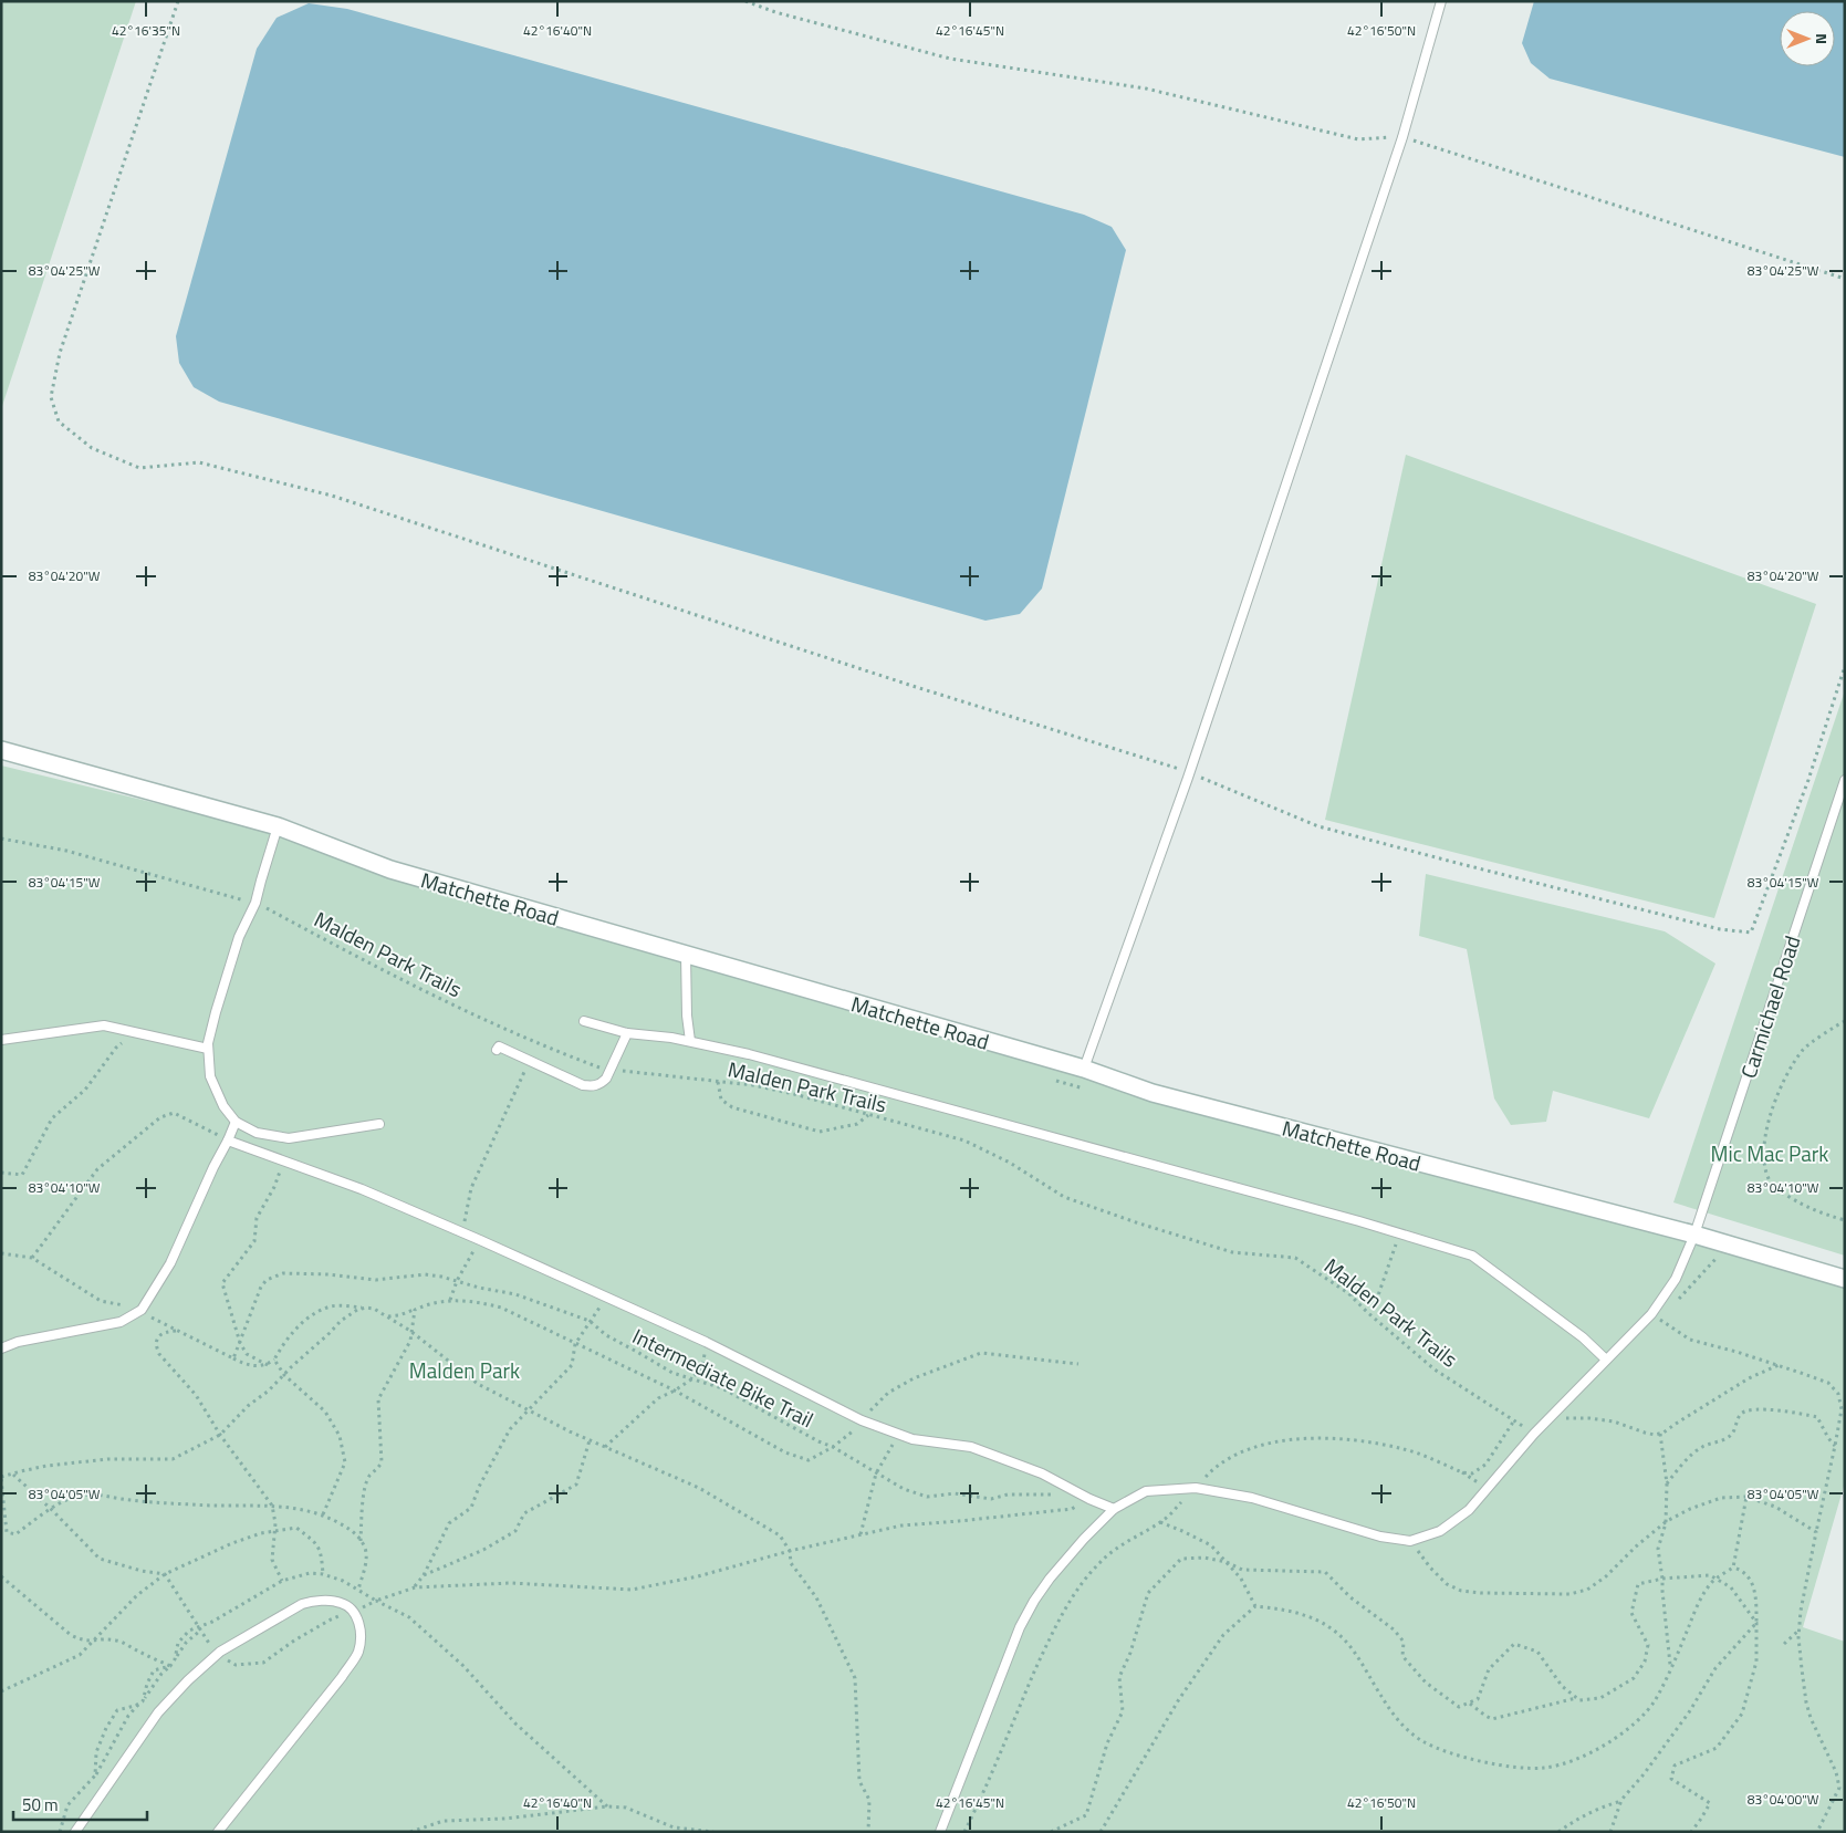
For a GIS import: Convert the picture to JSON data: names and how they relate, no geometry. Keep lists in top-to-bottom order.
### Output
{
  "streets": {
    "main road": ["Matchette Road"],
    "lane": ["Carmichael Road"],
    "path": ["Malden Park Trails", "Intermediate Bike Trail"]
  },
  "crossings": [
    ["Matchette Road", "Carmichael Road"],
    ["Malden Park Trails", "Carmichael Road"]
  ],
  "parks": ["Mic Mac Park", "Malden Park"],
  "scale_bar": "50 m",
  "north": "right",
  "coordinates": [
    "42°16'35\"N",
    "42°16'40\"N",
    "42°16'45\"N",
    "42°16'50\"N",
    "83°04'25\"W",
    "83°04'20\"W",
    "83°04'15\"W",
    "83°04'10\"W",
    "83°04'05\"W",
    "83°04'00\"W"
  ]
}
